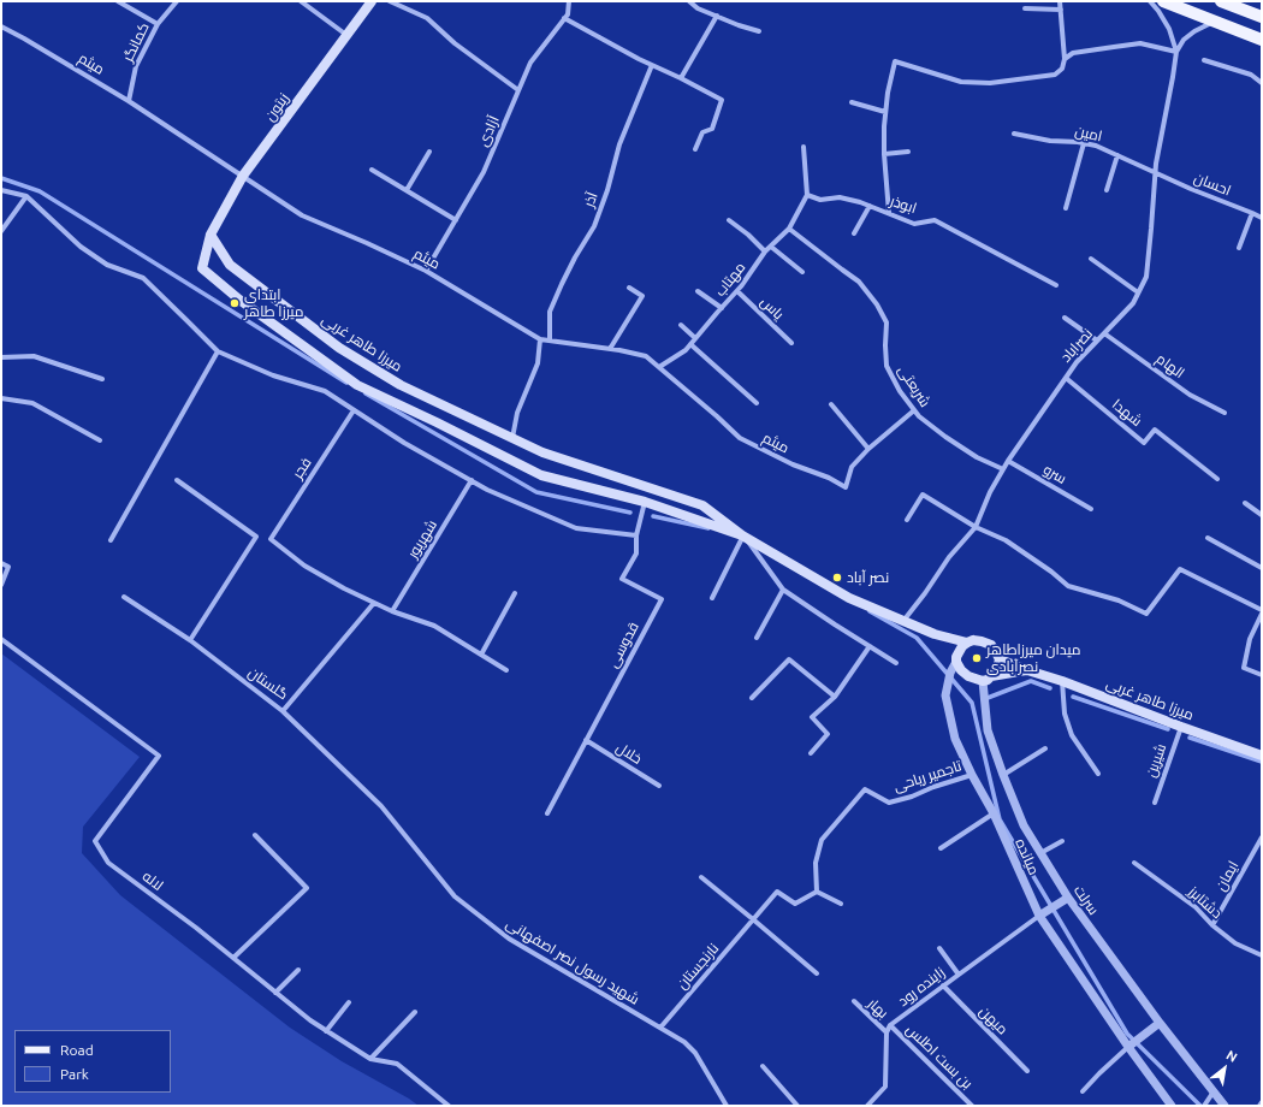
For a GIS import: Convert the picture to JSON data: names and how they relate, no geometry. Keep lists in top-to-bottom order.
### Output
{
  "streets": {
    "main road": ["زیتون", "میرزا طاهر غربی"],
    "street": [
      "کمانگر",
      "میثم",
      "آزادی",
      "امین",
      "احسان",
      "آذر",
      "ابوذر",
      "مهتاب",
      "یاس",
      "نصراباد",
      "الهام",
      "شریعتی",
      "شهدا",
      "فجر",
      "سرو",
      "شهریور",
      "قدوسی",
      "گلستان",
      "خلال",
      "شیرین",
      "تاجمیر ریاحی",
      "میانده",
      "ایمان",
      "لاله",
      "سرلت",
      "دشتابرز",
      "شهید رسول نصر اصفهانی",
      "نارنجستان",
      "زاینده رود",
      "بهار",
      "میهن",
      "بن بست اطلس"
    ]
  },
  "crossings": [
    ["کمانگر", "میثم"],
    ["میثم", "زیتون"],
    ["میثم", "آزادی"],
    ["میثم", "آذر"],
    ["میثم", "مهتاب"],
    ["زیتون", "میرزا طاهر غربی"],
    ["امین", "احسان"],
    ["امین", "نصراباد"],
    ["احسان", "نصراباد"],
    ["ابوذر", "مهتاب"],
    ["مهتاب", "یاس"],
    ["مهتاب", "شریعتی"],
    ["میرزا طاهر غربی", "نصراباد"],
    ["میرزا طاهر غربی", "قدوسی"],
    ["میرزا طاهر غربی", "شیرین"],
    ["میرزا طاهر غربی", "میانده"],
    ["میرزا طاهر غربی", "سرلت"],
    ["نصراباد", "الهام"],
    ["نصراباد", "شریعتی"],
    ["نصراباد", "شهدا"],
    ["نصراباد", "سرو"],
    ["فجر", "گلستان"],
    ["قدوسی", "خلال"],
    ["گلستان", "شهید رسول نصر اصفهانی"],
    ["تاجمیر ریاحی", "میانده"],
    ["میانده", "سرلت"],
    ["میانده", "زاینده رود"],
    ["ایمان", "دشتابرز"],
    ["شهید رسول نصر اصفهانی", "نارنجستان"],
    ["زاینده رود", "بهار"],
    ["زاینده رود", "میهن"],
    ["زاینده رود", "بن بست اطلس"]
  ],
  "places": ["ابتدای میرزا طاهر", "نصر آباد", "میدان میرزاطاهر نصرآبادی"],
  "legend": ["Road", "Park"],
  "north": "top right"
}
